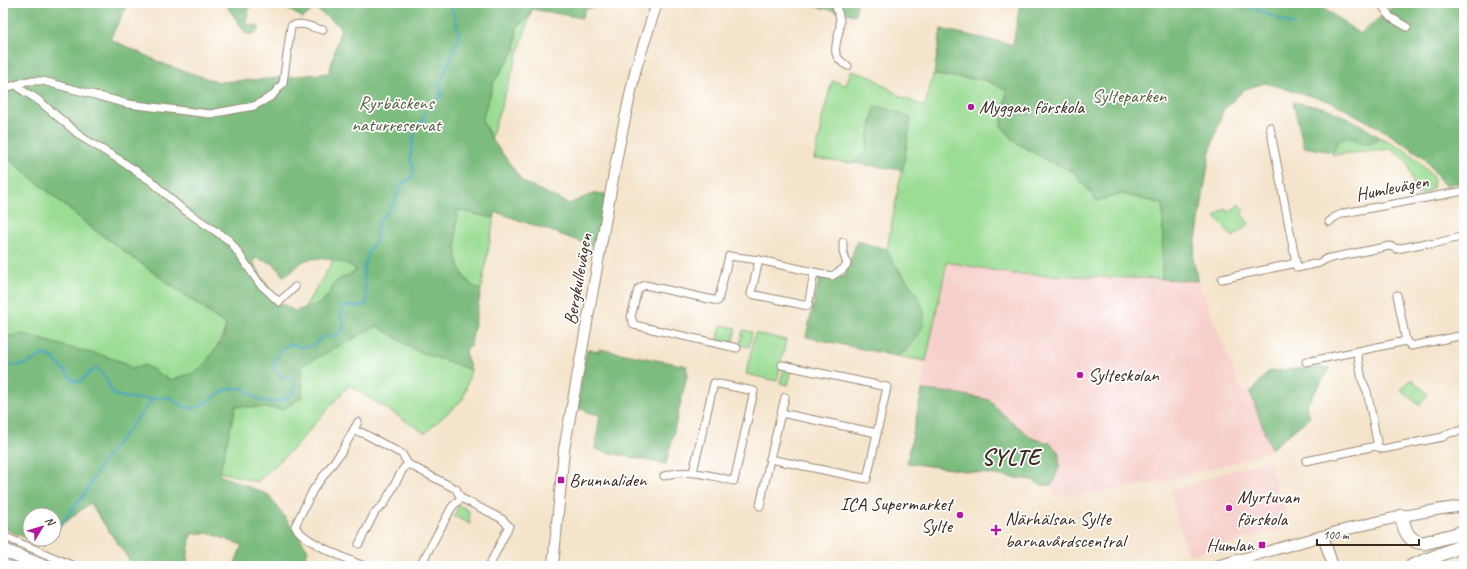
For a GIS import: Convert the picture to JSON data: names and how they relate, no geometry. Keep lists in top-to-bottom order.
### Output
{
  "streets": {
    "street": ["Humlevägen", "Bergkullevägen"]
  },
  "districts": ["SYLTE"],
  "parks": ["Sylteparken", "Ryrbäckens naturreservat"],
  "places": {
    "other": [
      "Myggan förskola",
      "Sylteskolan",
      "Myrtuvan förskola",
      "ICA Supermarket Sylte"
    ],
    "transit": ["Brunnaliden", "Humlan"],
    "health": ["Närhälsan Sylte barnavårdscentral"]
  },
  "scale_bar": "100 m",
  "north": "top right"
}
